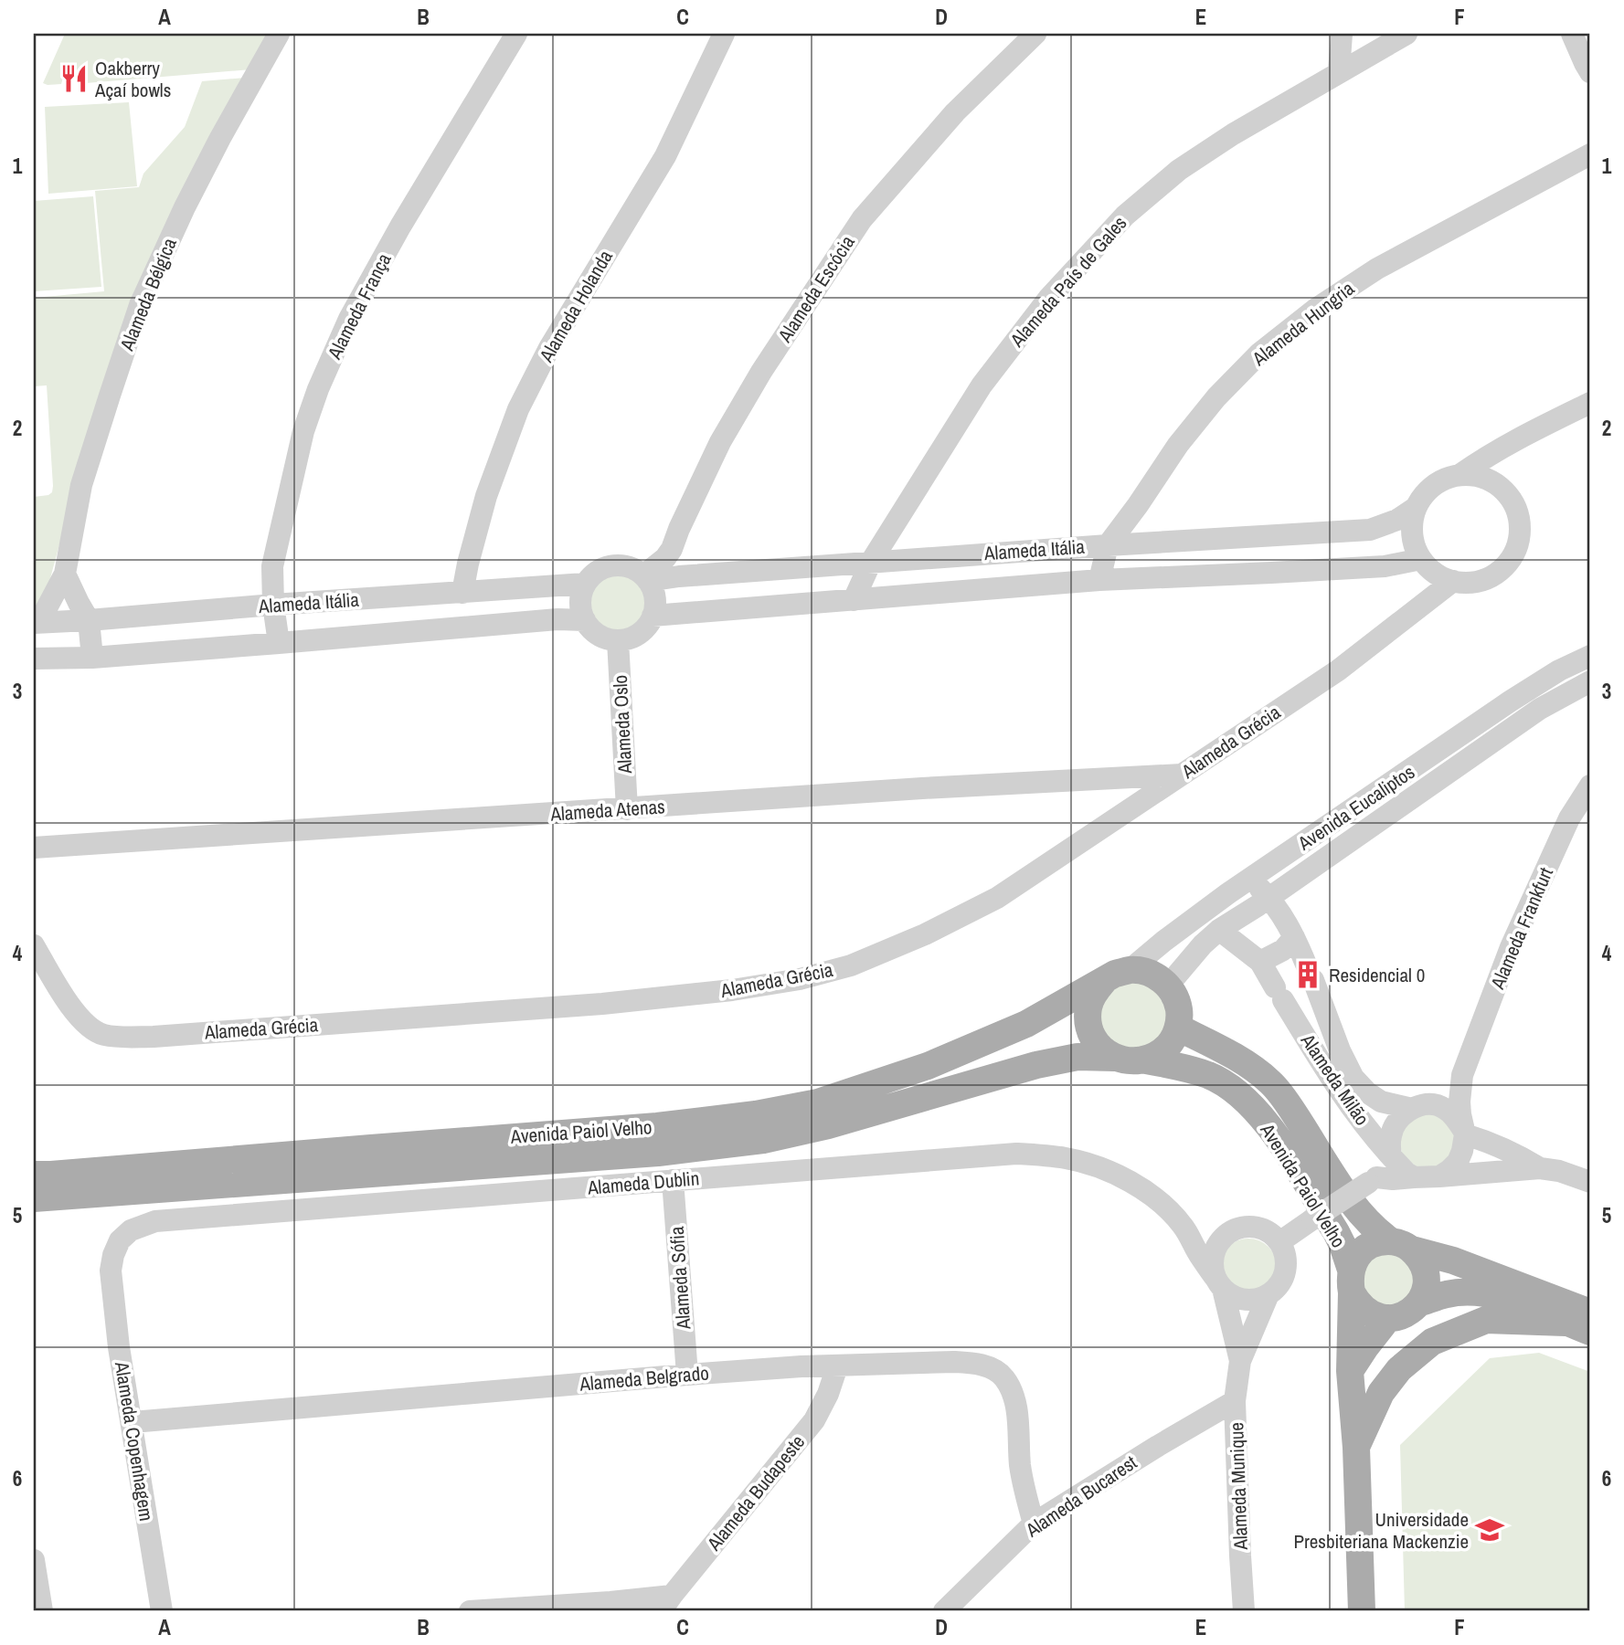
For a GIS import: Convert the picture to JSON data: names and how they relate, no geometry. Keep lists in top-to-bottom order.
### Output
{
  "streets": {
    "main road": ["Avenida Paiol Velho"],
    "street": [
      "Alameda País de Gales",
      "Alameda Escócia",
      "Alameda Bélgica",
      "Alameda França",
      "Alameda Holanda",
      "Alameda Hungria",
      "Alameda Itália",
      "Alameda Oslo",
      "Alameda Grécia",
      "Avenida Eucaliptos",
      "Alameda Atenas",
      "Alameda Frankfurt",
      "Alameda Milão",
      "Alameda Dublin",
      "Alameda Sófia",
      "Alameda Belgrado",
      "Alameda Copenhagem",
      "Alameda Munique",
      "Alameda Budapeste",
      "Alameda Bucarest"
    ]
  },
  "crossings": [
    ["Alameda País de Gales", "Alameda Itália"],
    ["Alameda Escócia", "Alameda Itália"],
    ["Alameda Escócia", "Alameda Oslo"],
    ["Alameda Bélgica", "Alameda Itália"],
    ["Alameda França", "Alameda Itália"],
    ["Alameda Holanda", "Alameda Itália"],
    ["Alameda Hungria", "Alameda Itália"],
    ["Alameda Itália", "Alameda Oslo"],
    ["Alameda Itália", "Alameda Grécia"],
    ["Alameda Oslo", "Alameda Atenas"],
    ["Alameda Grécia", "Alameda Atenas"],
    ["Avenida Eucaliptos", "Alameda Milão"],
    ["Avenida Eucaliptos", "Avenida Paiol Velho"],
    ["Alameda Frankfurt", "Alameda Milão"],
    ["Alameda Dublin", "Alameda Sófia"],
    ["Alameda Dublin", "Alameda Copenhagem"],
    ["Alameda Dublin", "Alameda Munique"],
    ["Alameda Sófia", "Alameda Belgrado"],
    ["Alameda Belgrado", "Alameda Copenhagem"],
    ["Alameda Belgrado", "Alameda Budapeste"],
    ["Alameda Belgrado", "Alameda Bucarest"],
    ["Alameda Munique", "Alameda Bucarest"]
  ],
  "places": {
    "restaurant": ["Oakberry Açaí bowls"],
    "building": ["Residencial 0"],
    "school or university": ["Universidade Presbiteriana Mackenzie"]
  },
  "grid": {
    "columns": [
      "A",
      "B",
      "C",
      "D",
      "E",
      "F"
    ],
    "rows": [
      "1",
      "2",
      "3",
      "4",
      "5",
      "6"
    ]
  }
}
